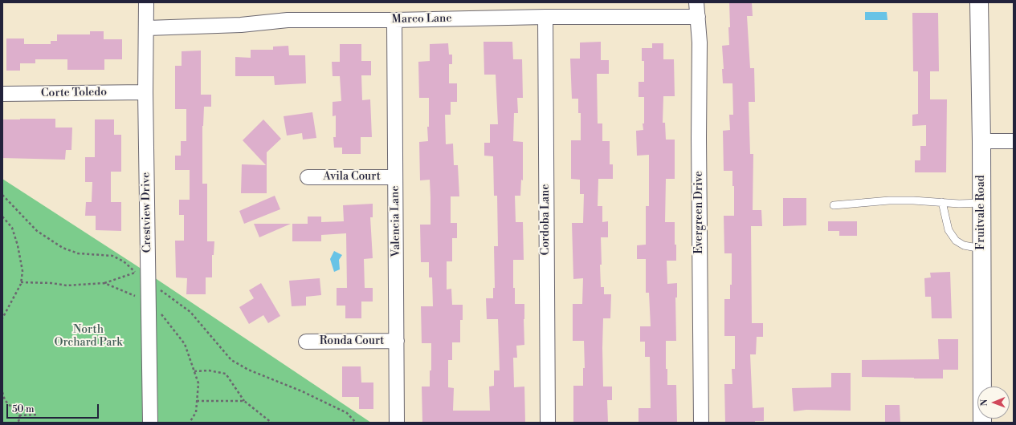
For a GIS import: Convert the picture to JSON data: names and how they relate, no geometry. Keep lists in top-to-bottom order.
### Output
{
  "streets": {
    "street": [
      "Marco Lane",
      "Corte Toledo",
      "Avila Court",
      "Crestview Drive",
      "Evergreen Drive",
      "Fruitvale Road",
      "Cordoba Lane",
      "Valencia Lane",
      "Ronda Court"
    ]
  },
  "crossings": [
    ["Marco Lane", "Crestview Drive"],
    ["Marco Lane", "Evergreen Drive"],
    ["Marco Lane", "Cordoba Lane"],
    ["Marco Lane", "Valencia Lane"],
    ["Corte Toledo", "Crestview Drive"],
    ["Avila Court", "Valencia Lane"],
    ["Valencia Lane", "Ronda Court"]
  ],
  "parks": ["North Orchard Park"],
  "scale_bar": "50 m",
  "north": "left"
}
